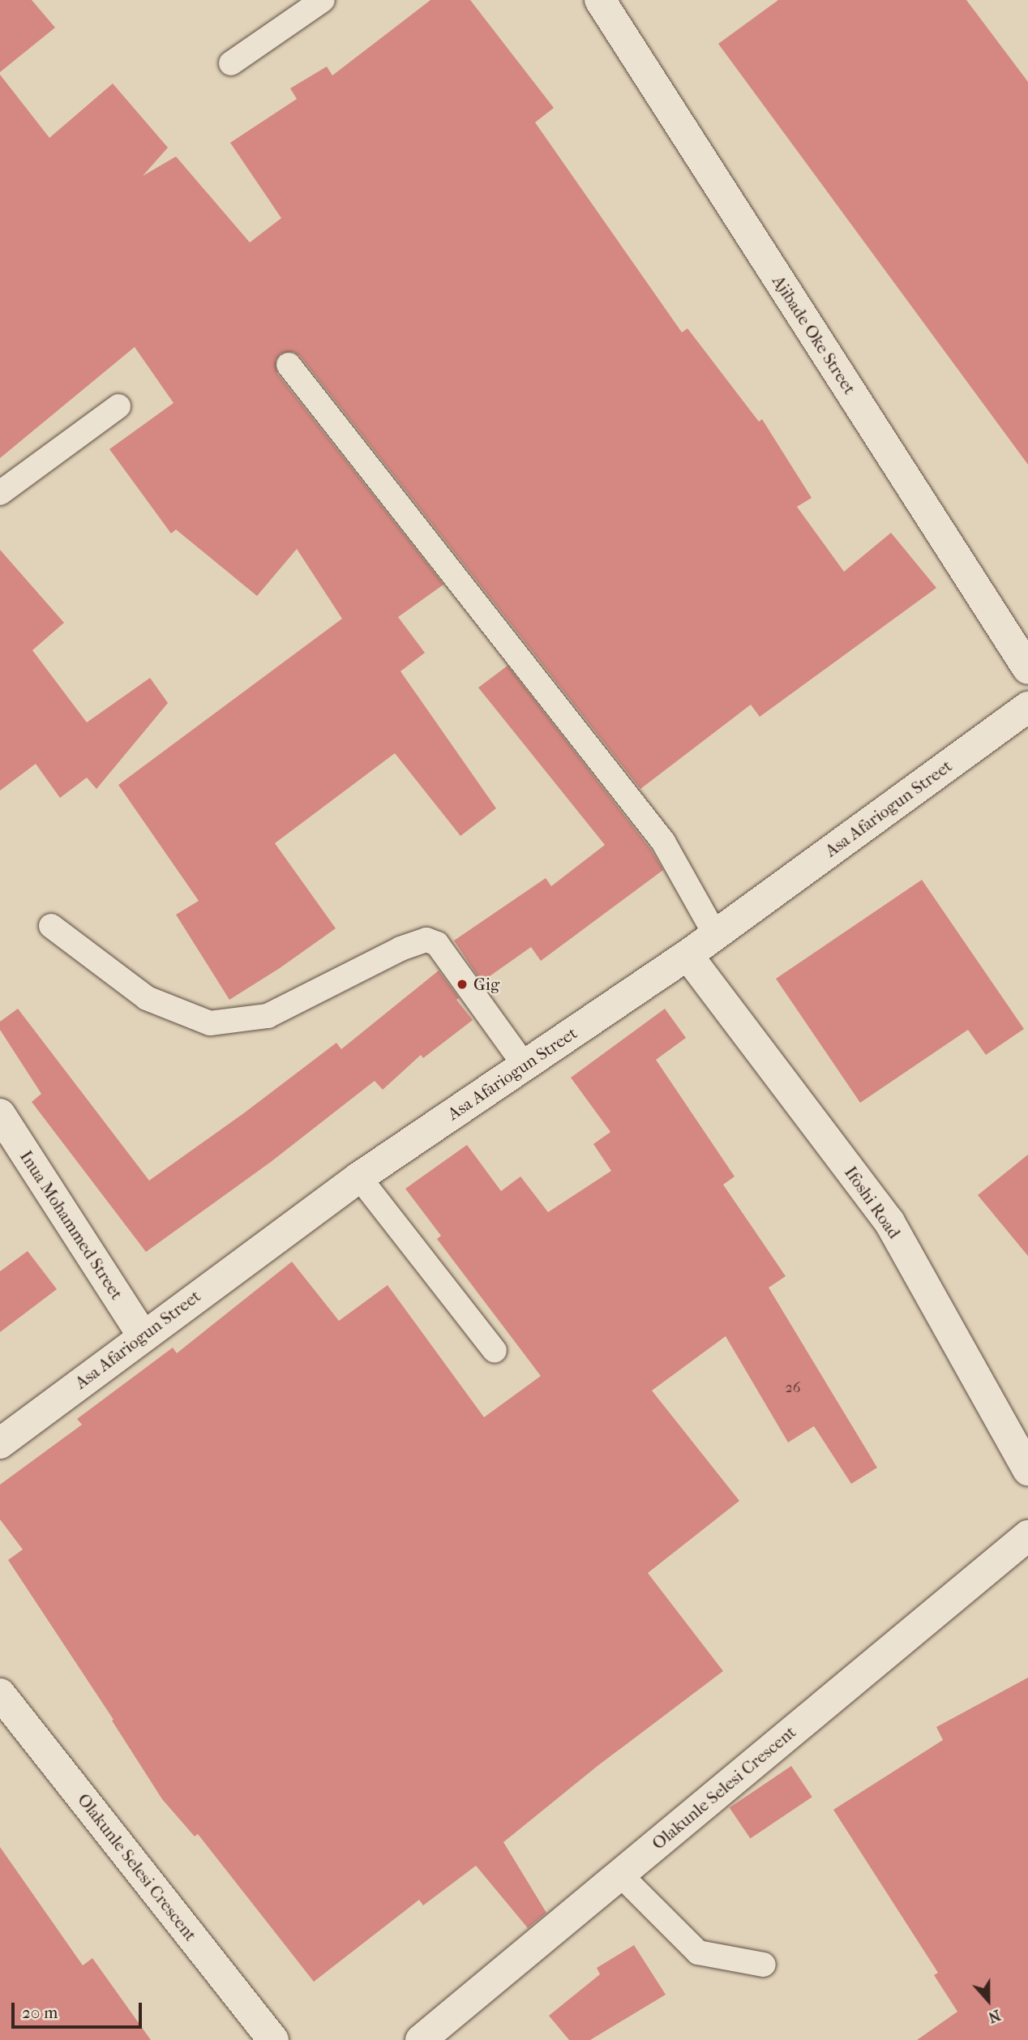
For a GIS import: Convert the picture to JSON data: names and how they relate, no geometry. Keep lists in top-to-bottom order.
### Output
{
  "streets": {
    "street": [
      "Ajibade Oke Street",
      "Asa Afariogun Street",
      "Ifoshi Road",
      "Inua Mohammed Street",
      "Olakunle Selesi Crescent"
    ]
  },
  "crossings": [
    ["Asa Afariogun Street", "Ifoshi Road"],
    ["Asa Afariogun Street", "Inua Mohammed Street"]
  ],
  "places": ["Gig"],
  "house_numbers": ["26"],
  "scale_bar": "20 m",
  "north": "bottom"
}
